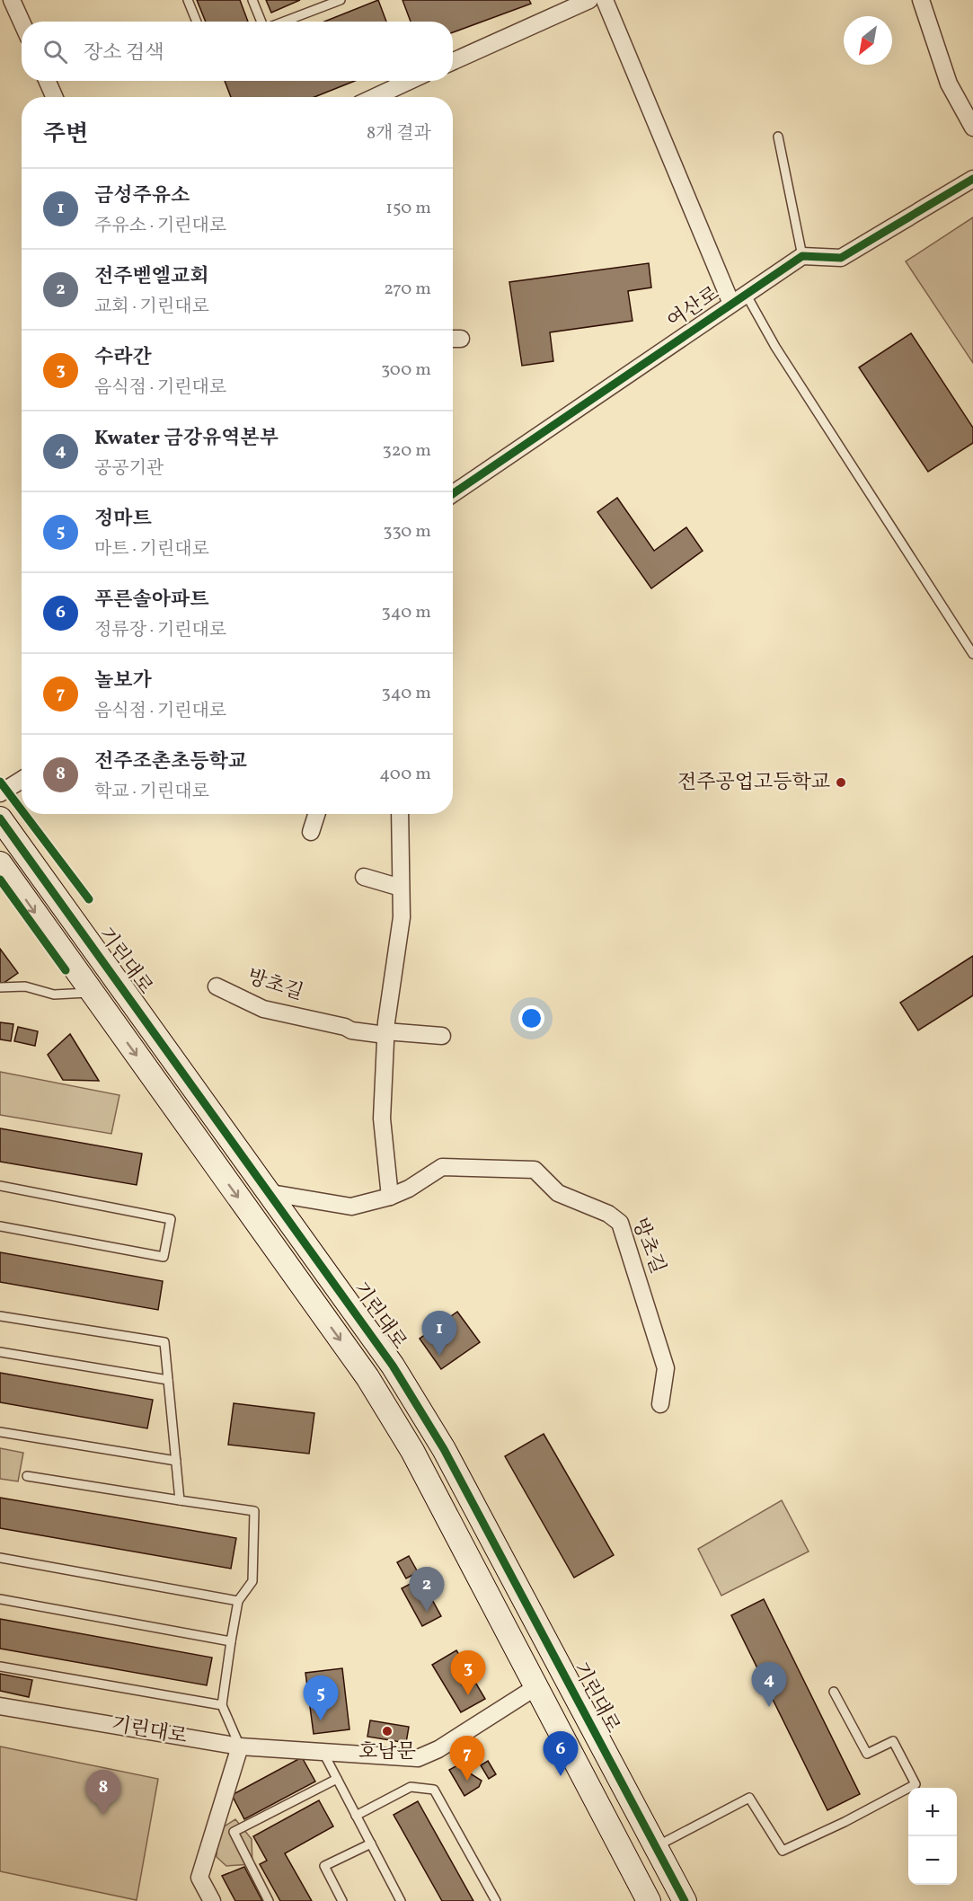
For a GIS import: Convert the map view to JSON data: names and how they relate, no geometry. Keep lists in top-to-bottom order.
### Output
{
  "streets": {
    "street": ["여산로", "기린대로", "방초길"]
  },
  "crossings": [
    ["기린대로", "방초길"]
  ],
  "places": ["전주공업고등학교", "호남문"],
  "north": "bottom left",
  "page": {
    "search": "장소 검색",
    "heading": ["주변", "8개 결과"],
    "list": [
      {
        "mark": "1",
        "name": "금성주유소",
        "note": "주유소 · 기린대로",
        "value": "150 m"
      },
      {
        "mark": "2",
        "name": "전주벧엘교회",
        "note": "교회 · 기린대로",
        "value": "270 m"
      },
      {
        "mark": "3",
        "name": "수라간",
        "note": "음식점 · 기린대로",
        "value": "300 m"
      },
      {
        "mark": "4",
        "name": "Kwater 금강유역본부",
        "note": "공공기관",
        "value": "320 m"
      },
      {
        "mark": "5",
        "name": "정마트",
        "note": "마트 · 기린대로",
        "value": "330 m"
      },
      {
        "mark": "6",
        "name": "푸른솔아파트",
        "note": "정류장 · 기린대로",
        "value": "340 m"
      },
      {
        "mark": "7",
        "name": "놀보가",
        "note": "음식점 · 기린대로",
        "value": "340 m"
      },
      {
        "mark": "8",
        "name": "전주조촌초등학교",
        "note": "학교 · 기린대로",
        "value": "400 m"
      }
    ],
    "pins": [
      "1",
      "2",
      "3",
      "4",
      "5",
      "6",
      "7",
      "8"
    ],
    "map_buttons": ["+", "−"]
  }
}
